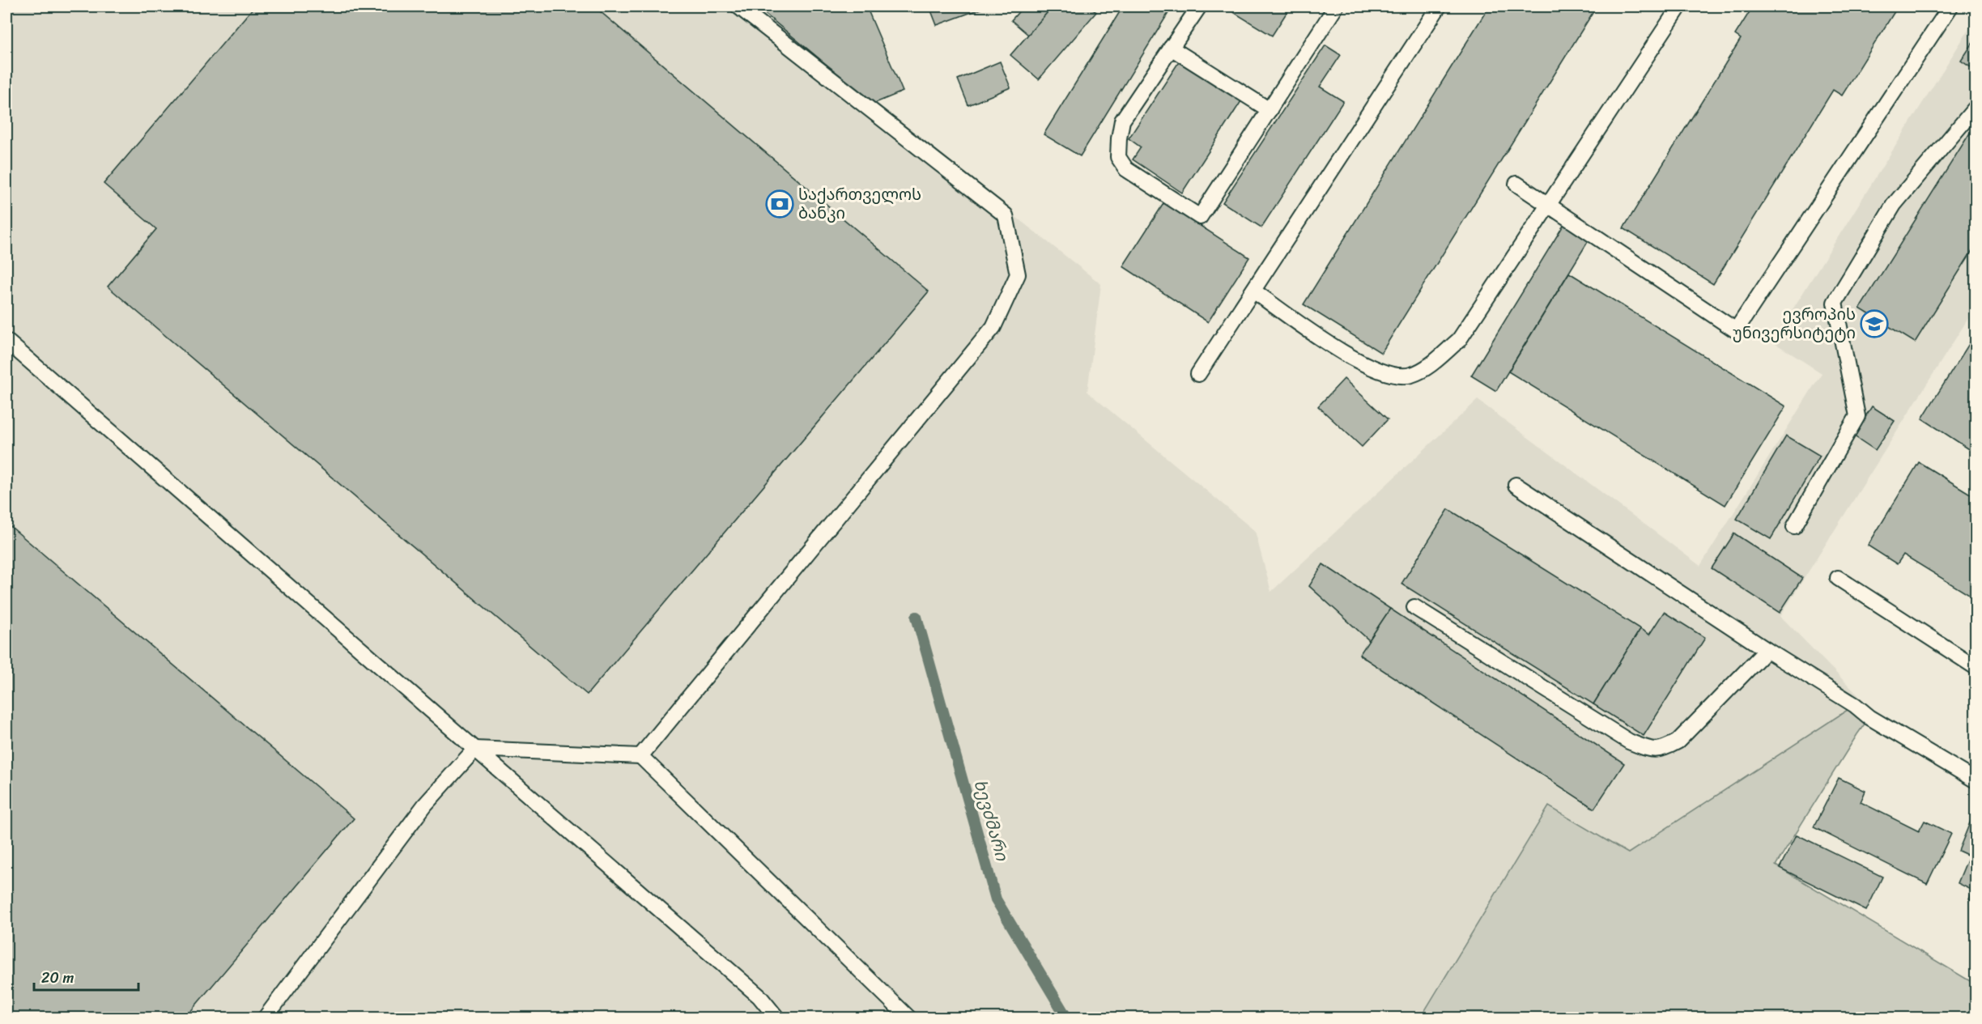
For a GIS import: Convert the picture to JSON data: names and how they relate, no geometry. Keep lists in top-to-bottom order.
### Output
{
  "water": ["ხევძმარი"],
  "places": {
    "bank": ["საქართველოს ბანკი"],
    "school or university": ["ევროპის უნივერსიტეტი"]
  },
  "scale_bar": "20 m"
}
